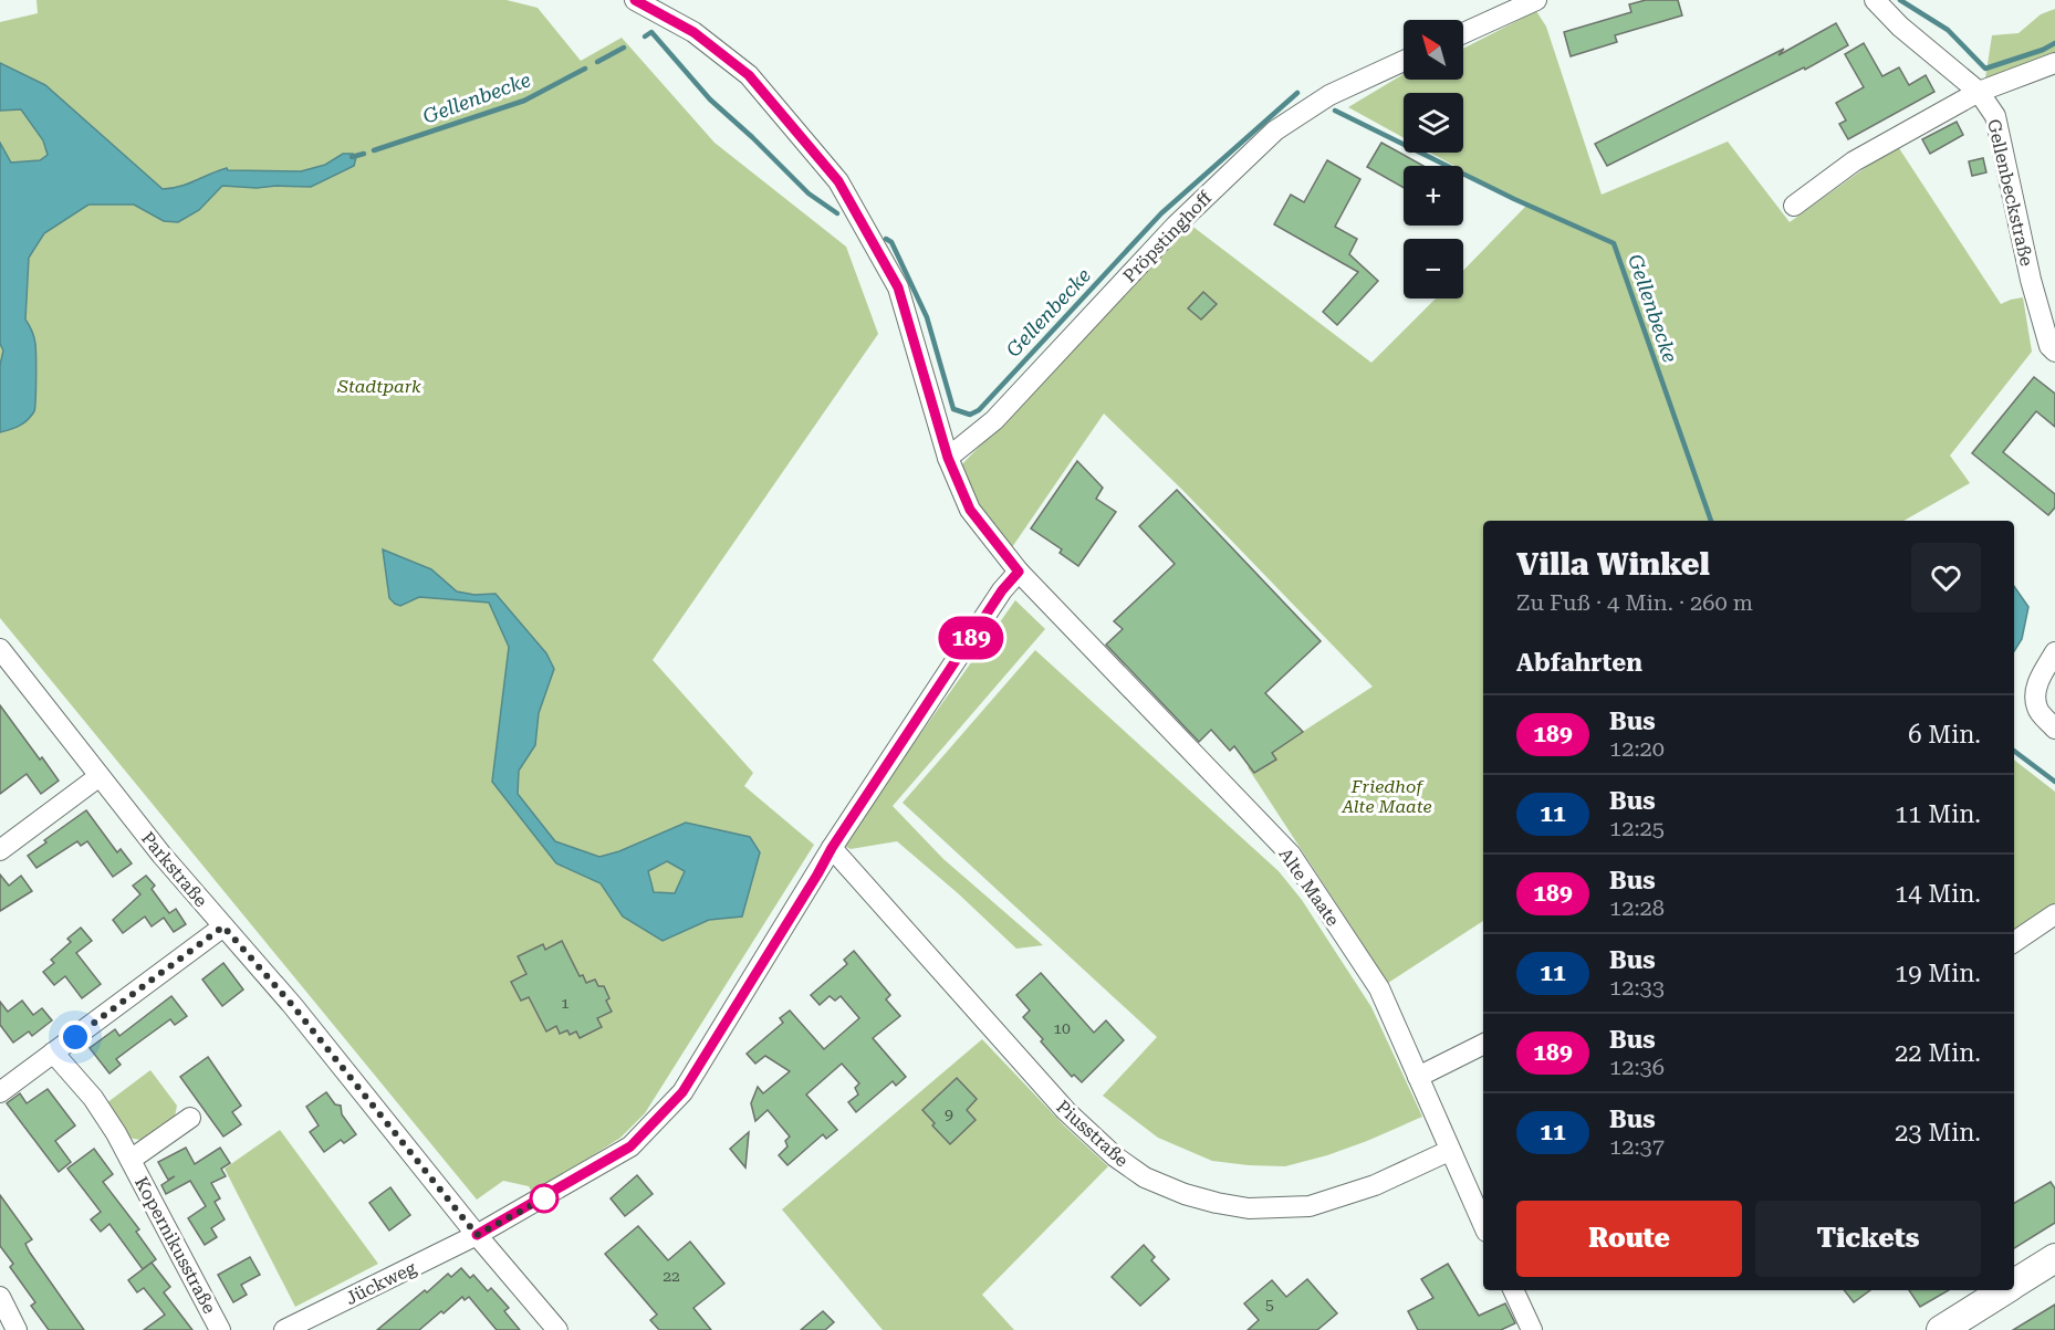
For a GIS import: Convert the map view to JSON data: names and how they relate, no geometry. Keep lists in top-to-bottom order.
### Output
{
  "streets": {
    "street": [
      "Gellenbeckstraße",
      "Pröpstinghoff",
      "Parkstraße",
      "Alte Maate",
      "Piusstraße",
      "Kopernikusstraße",
      "Jückweg"
    ]
  },
  "crossings": [
    ["Pröpstinghoff", "Alte Maate"],
    ["Parkstraße", "Jückweg"],
    ["Alte Maate", "Piusstraße"],
    ["Alte Maate", "Jückweg"],
    ["Piusstraße", "Jückweg"]
  ],
  "water": ["Gellenbecke"],
  "parks": ["Stadtpark", "Friedhof Alte Maate"],
  "lines": ["bus line 189"],
  "house_numbers": [
    "1",
    "10",
    "9",
    "22",
    "5"
  ],
  "north": "top left",
  "page": {
    "on_map": "189",
    "map_buttons": ["+", "−"],
    "heading": [
      ["Villa Winkel", "Zu Fuß · 4 Min. · 260 m"],
      "Abfahrten"
    ],
    "list": [
      {
        "mark": "189",
        "name": "Bus",
        "note": "12:20",
        "value": "6 Min."
      },
      {
        "mark": "11",
        "name": "Bus",
        "note": "12:25",
        "value": "11 Min."
      },
      {
        "mark": "189",
        "name": "Bus",
        "note": "12:28",
        "value": "14 Min."
      },
      {
        "mark": "11",
        "name": "Bus",
        "note": "12:33",
        "value": "19 Min."
      },
      {
        "mark": "189",
        "name": "Bus",
        "note": "12:36",
        "value": "22 Min."
      },
      {
        "mark": "11",
        "name": "Bus",
        "note": "12:37",
        "value": "23 Min."
      }
    ],
    "buttons": ["Route", "Tickets"]
  }
}
